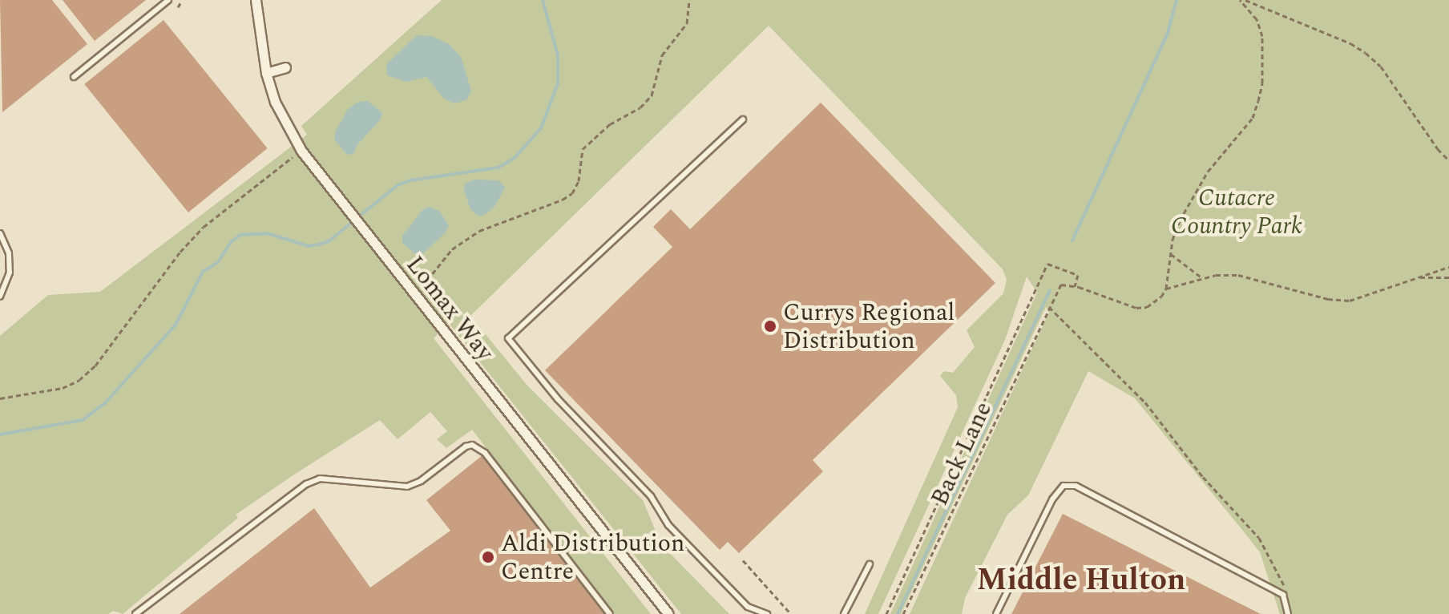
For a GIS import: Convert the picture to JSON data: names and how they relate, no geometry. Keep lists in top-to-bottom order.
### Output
{
  "streets": {
    "street": ["Lomax Way"],
    "path": ["Back Lane"]
  },
  "districts": ["Middle Hulton"],
  "parks": ["Cutacre Country Park"],
  "places": ["Currys Regional Distribution", "Aldi Distribution Centre"]
}
